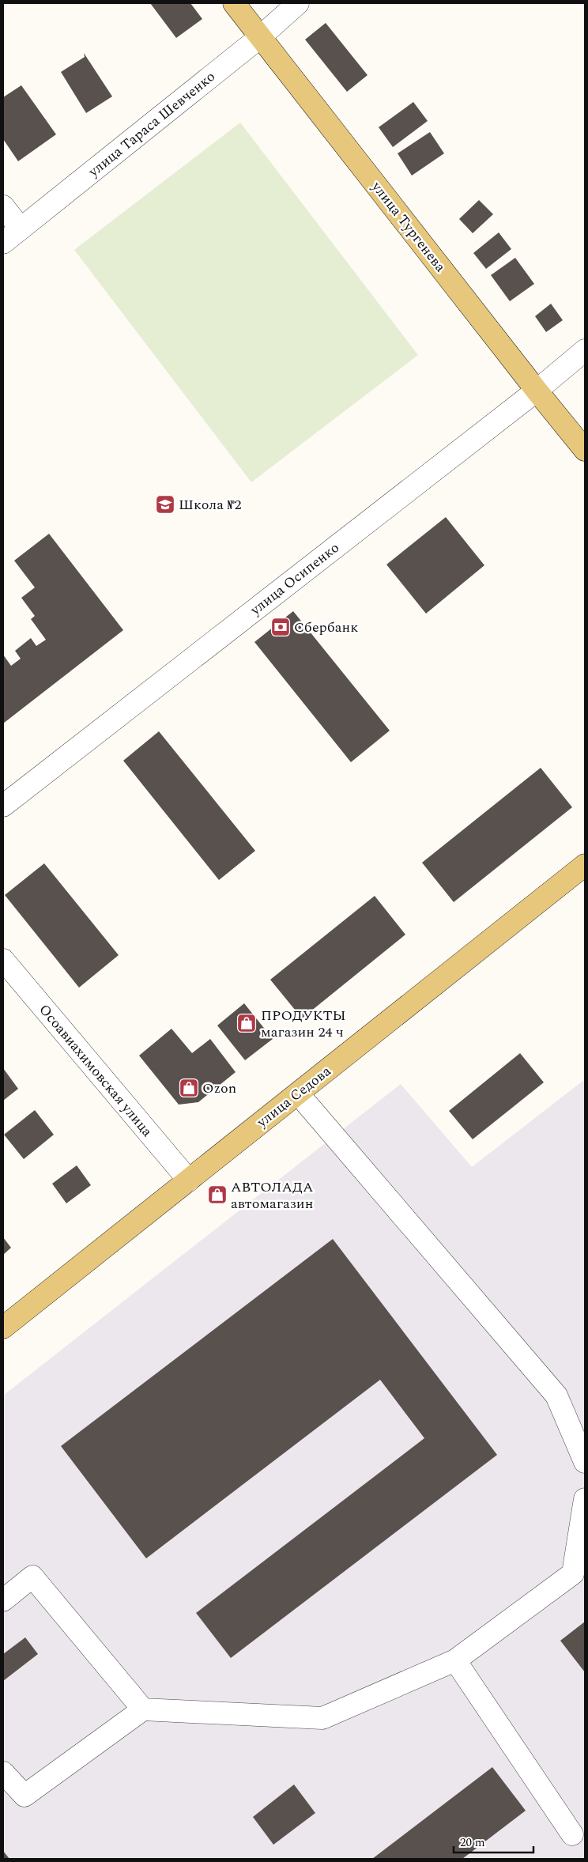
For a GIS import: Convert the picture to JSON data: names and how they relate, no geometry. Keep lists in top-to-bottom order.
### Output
{
  "streets": {
    "main road": ["улица Тургенева", "улица Седова"],
    "street": ["улица Тараса Шевченко", "улица Осипенко", "Осоавиахимовская улица"]
  },
  "crossings": [
    ["улица Тараса Шевченко", "улица Тургенева"],
    ["улица Тургенева", "улица Осипенко"],
    ["Осоавиахимовская улица", "улица Седова"]
  ],
  "places": {
    "school or university": ["Школа №2"],
    "bank": ["Сбербанк"],
    "shop": ["ПРОДУКТЫ магазин 24 ч", "Ozon", "АВТОЛАДА автомагазин"]
  },
  "scale_bar": "20 m"
}
